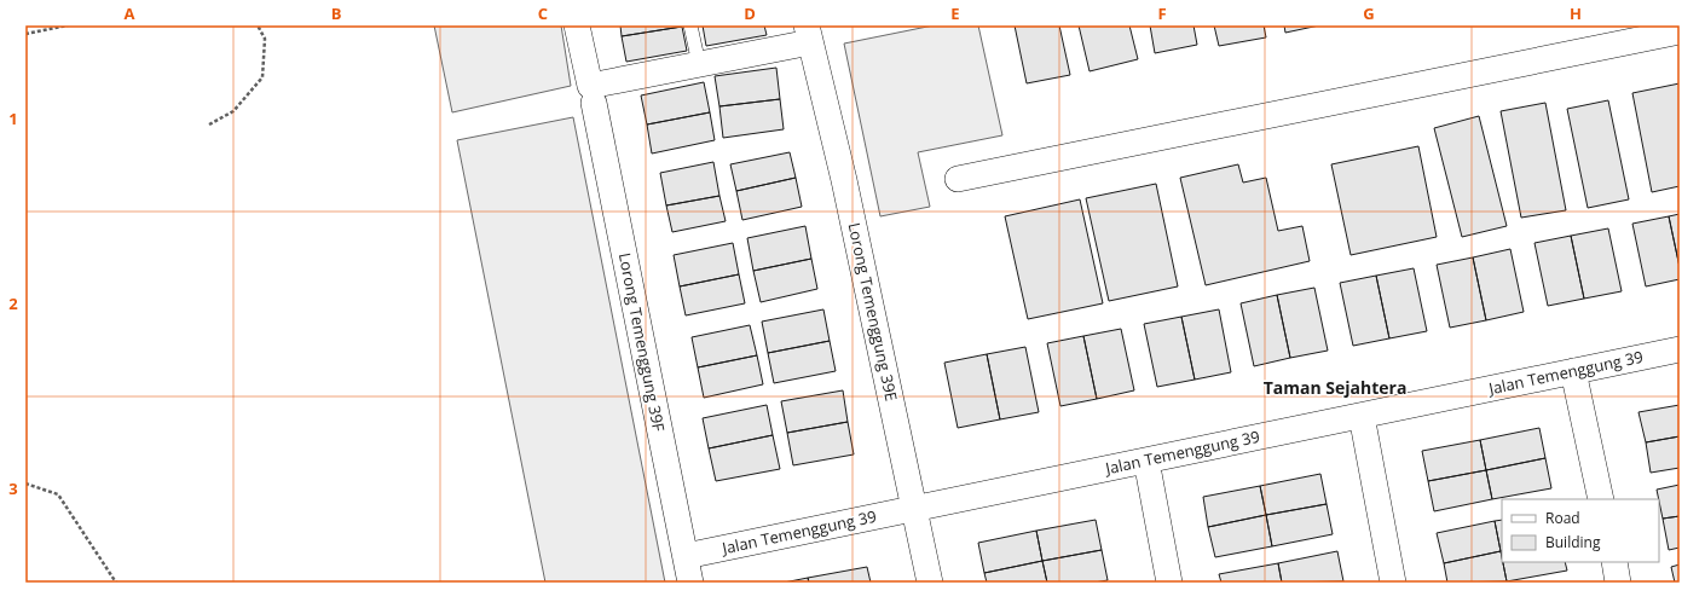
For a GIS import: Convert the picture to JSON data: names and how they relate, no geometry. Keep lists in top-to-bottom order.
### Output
{
  "streets": {
    "street": ["Lorong Temenggung 39E", "Lorong Temenggung 39F", "Jalan Temenggung 39"]
  },
  "crossings": [
    ["Lorong Temenggung 39E", "Jalan Temenggung 39"],
    ["Lorong Temenggung 39F", "Jalan Temenggung 39"]
  ],
  "districts": ["Taman Sejahtera"],
  "legend": ["Road", "Building"],
  "grid": {
    "columns": [
      "A",
      "B",
      "C",
      "D",
      "E",
      "F",
      "G",
      "H"
    ],
    "rows": ["1", "2", "3"]
  }
}
